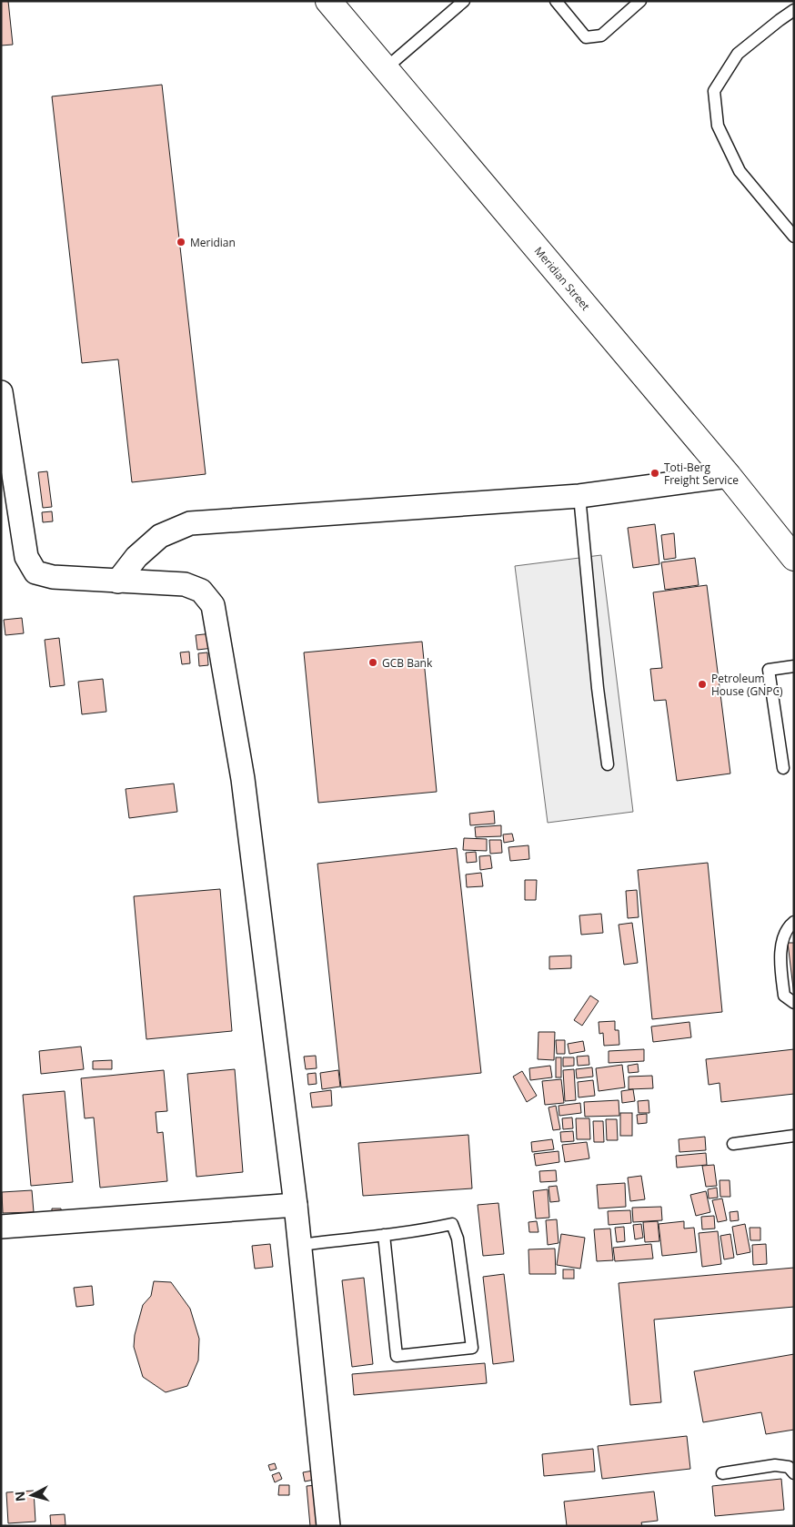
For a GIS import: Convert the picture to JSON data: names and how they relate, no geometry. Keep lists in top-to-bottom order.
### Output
{
  "streets": {
    "main road": ["Meridian Street"]
  },
  "places": [
    "Meridian",
    "Toti-Berg Freight Service",
    "GCB Bank",
    "Petroleum House (GNPC)"
  ],
  "north": "left"
}
